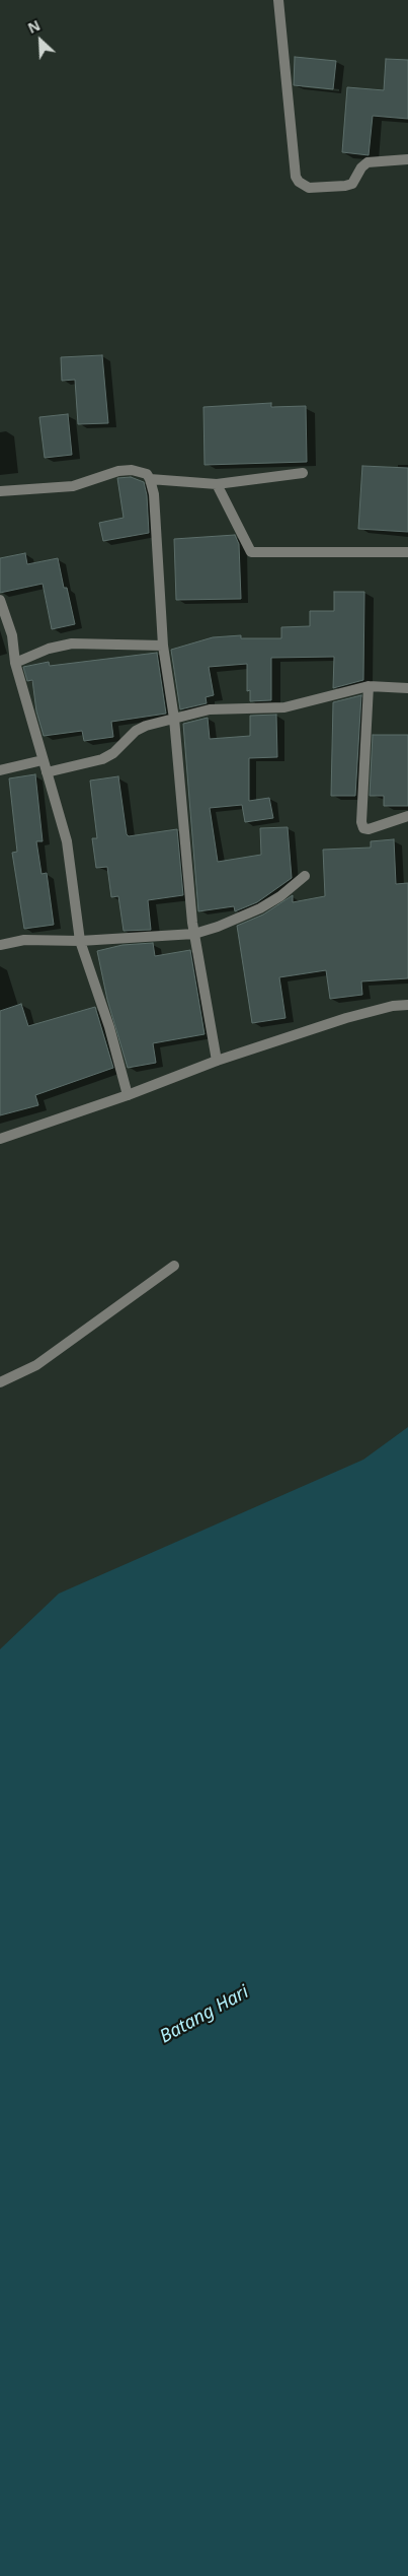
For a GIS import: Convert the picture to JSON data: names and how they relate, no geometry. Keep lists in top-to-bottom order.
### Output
{
  "water": ["Batang Hari"],
  "north": "top left"
}
